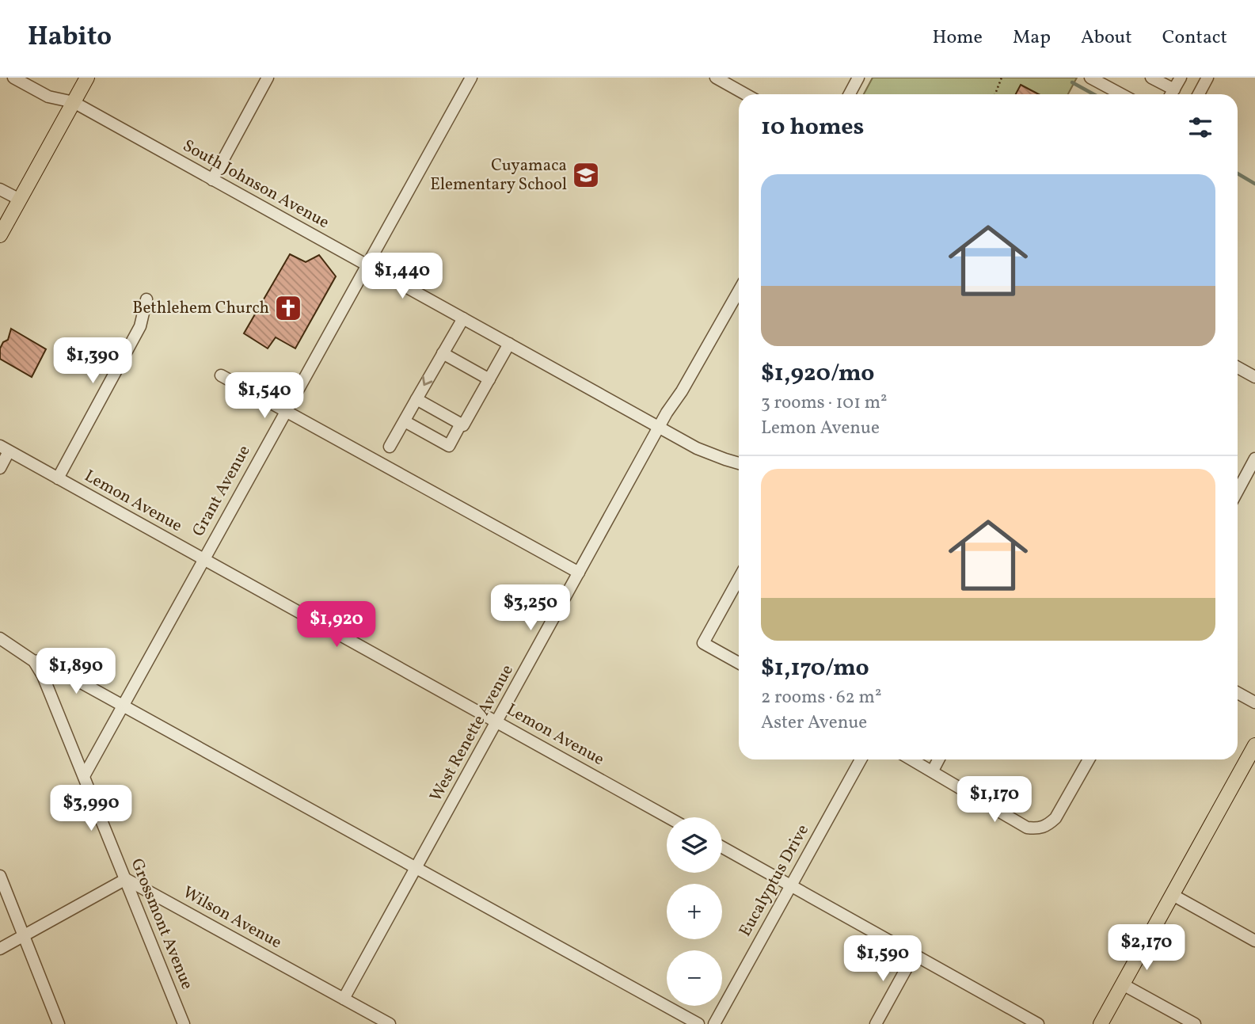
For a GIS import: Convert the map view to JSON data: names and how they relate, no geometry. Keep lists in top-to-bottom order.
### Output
{
  "streets": {
    "street": [
      "South Johnson Avenue",
      "Grant Avenue",
      "Lemon Avenue",
      "West Renette Avenue",
      "Eucalyptus Drive",
      "Wilson Avenue",
      "Grossmont Avenue"
    ]
  },
  "crossings": [
    ["South Johnson Avenue", "Grant Avenue"],
    ["South Johnson Avenue", "West Renette Avenue"],
    ["Grant Avenue", "Lemon Avenue"],
    ["Grant Avenue", "Grossmont Avenue"],
    ["Lemon Avenue", "West Renette Avenue"],
    ["West Renette Avenue", "Wilson Avenue"],
    ["Wilson Avenue", "Grossmont Avenue"]
  ],
  "places": {
    "school or university": ["Cuyamaca Elementary School"],
    "church": ["Bethlehem Church"]
  },
  "page": {
    "header": "Habito",
    "nav": [
      "Home",
      "Map",
      "About",
      "Contact"
    ],
    "heading": "10 homes",
    "list": [
      {
        "name": "$1,920/mo",
        "note": "3 rooms · 101 m² · Lemon Avenue"
      },
      {
        "name": "$1,170/mo",
        "note": "2 rooms · 62 m² · Aster Avenue"
      }
    ],
    "price": [
      "$1,440",
      "$1,390",
      "$1,540",
      "$3,250",
      "$1,920",
      "$1,890",
      "$1,170",
      "$3,990",
      "$2,170",
      "$1,590"
    ],
    "map_buttons": ["+", "−"]
  }
}
